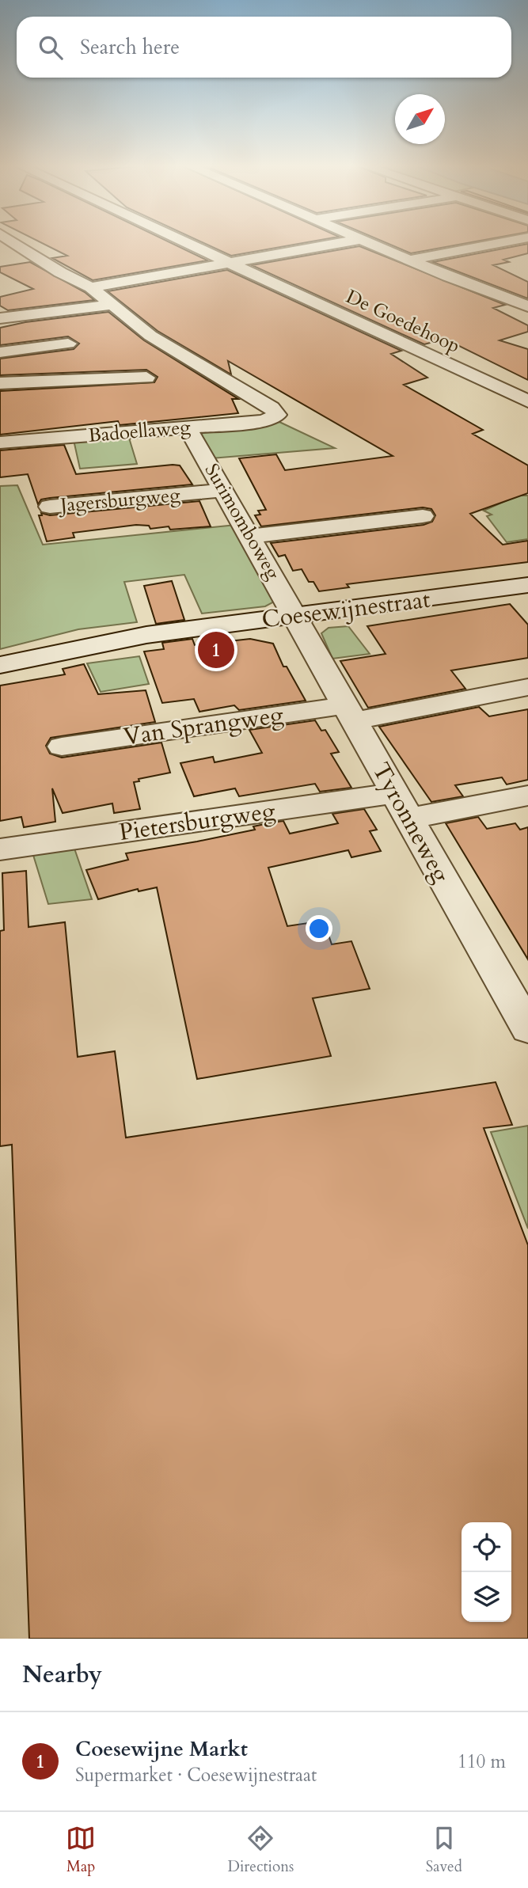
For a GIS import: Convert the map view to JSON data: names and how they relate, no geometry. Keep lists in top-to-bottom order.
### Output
{
  "streets": {
    "street": [
      "De Goedehoop",
      "Badoellaweg",
      "Jagersburgweg",
      "Surimomboweg",
      "Coesewijnestraat",
      "Van Sprangweg",
      "Pietersburgweg",
      "Tyronneweg"
    ]
  },
  "crossings": [
    ["Badoellaweg", "Surimomboweg"],
    ["Jagersburgweg", "Surimomboweg"],
    ["Surimomboweg", "Coesewijnestraat"],
    ["Surimomboweg", "Tyronneweg"],
    ["Coesewijnestraat", "Tyronneweg"],
    ["Van Sprangweg", "Tyronneweg"],
    ["Pietersburgweg", "Tyronneweg"]
  ],
  "north": "top right",
  "page": {
    "search": "Search here",
    "pins": "1",
    "heading": "Nearby",
    "list": [
      {
        "mark": "1",
        "name": "Coesewijne Markt",
        "note": "Supermarket · Coesewijnestraat",
        "value": "110 m"
      }
    ],
    "nav": ["Map", "Directions", "Saved"]
  }
}
